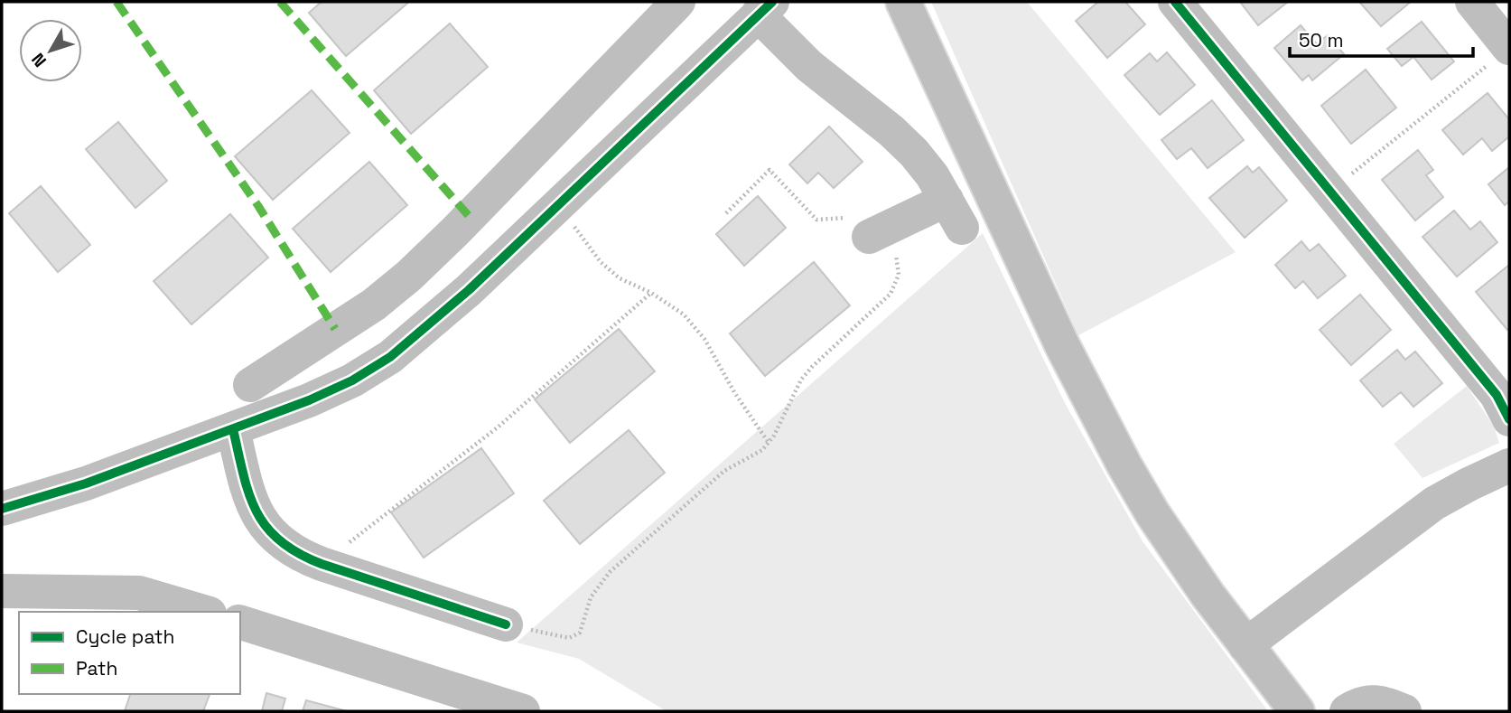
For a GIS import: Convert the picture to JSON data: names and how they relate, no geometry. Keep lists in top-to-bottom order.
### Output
{
  "legend": ["Cycle path", "Path"],
  "scale_bar": "50 m",
  "north": "bottom left"
}
